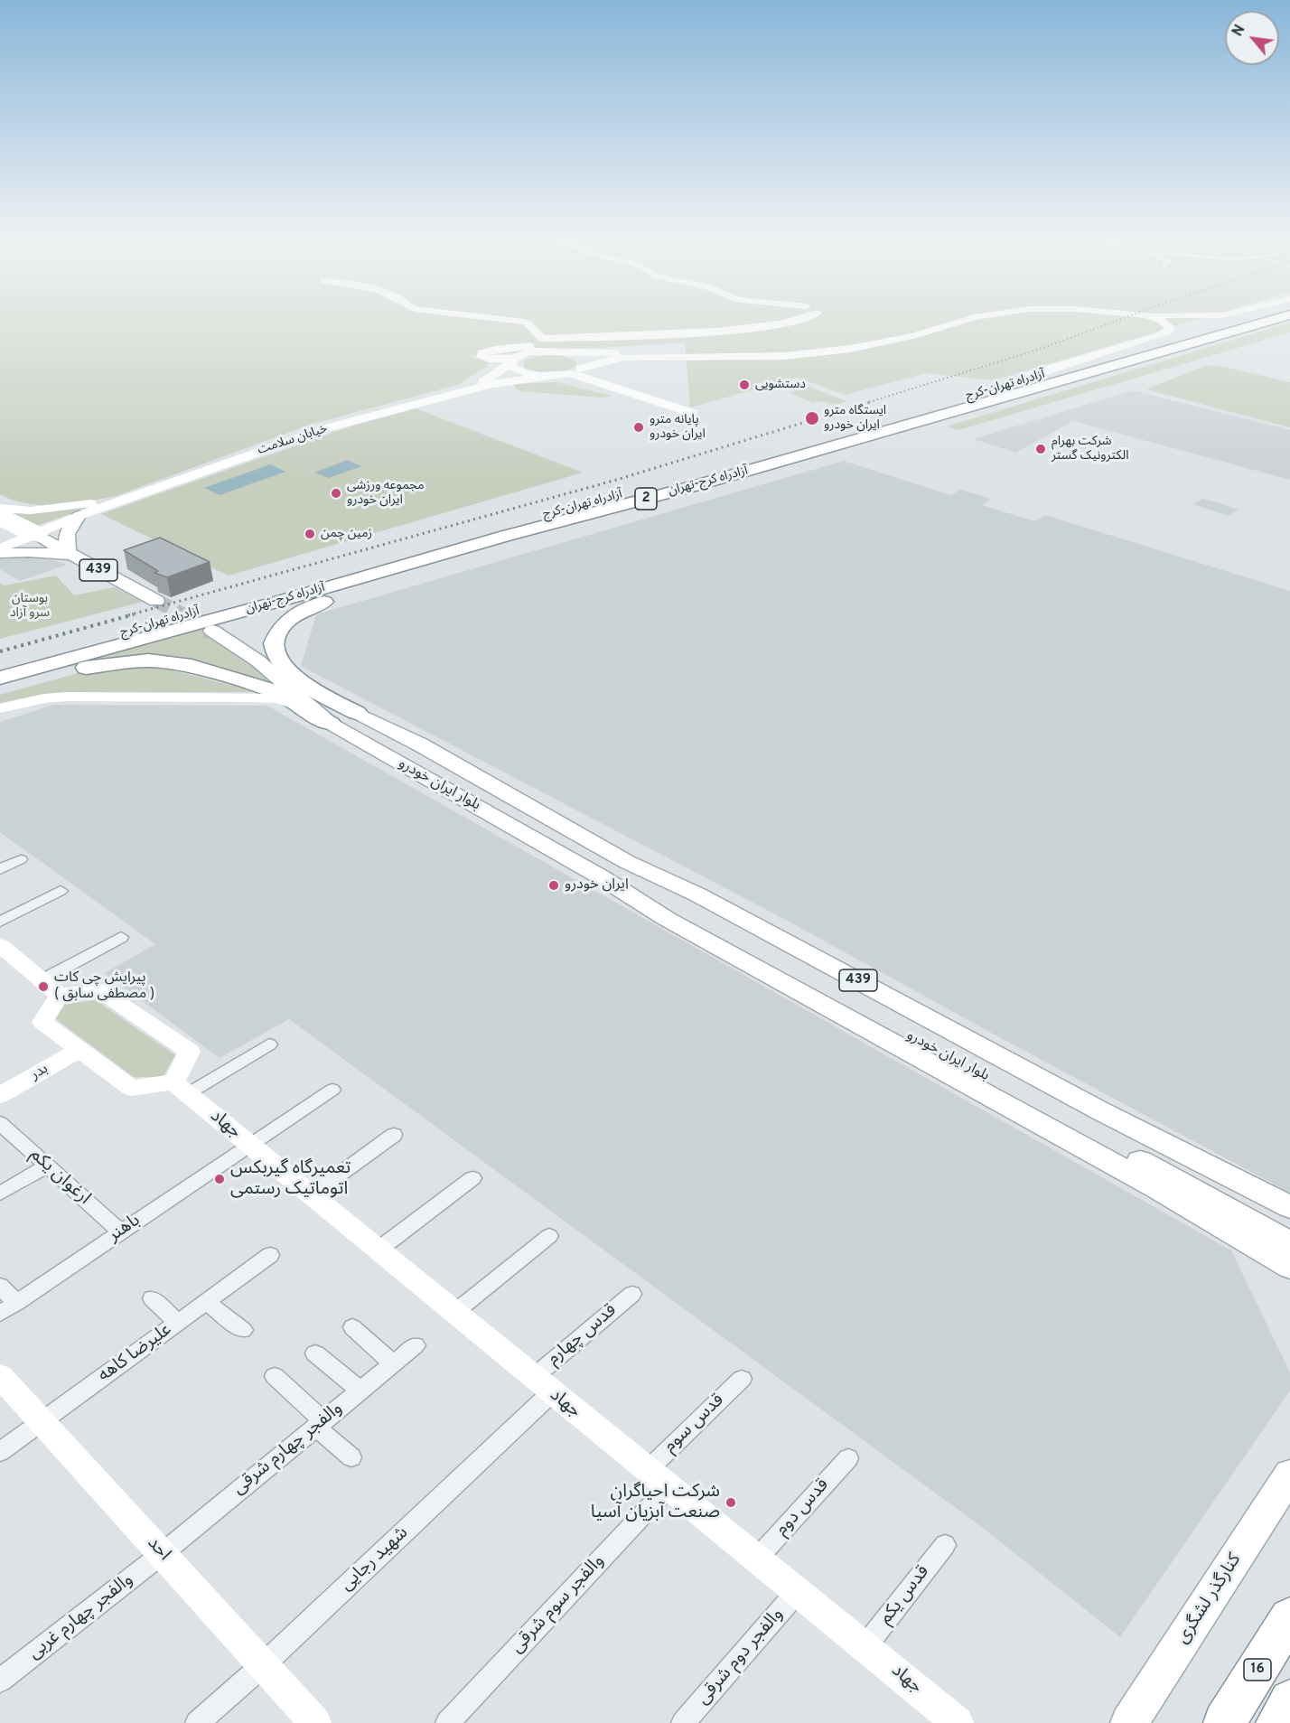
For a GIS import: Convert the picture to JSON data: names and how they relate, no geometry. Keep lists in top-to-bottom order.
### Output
{
  "streets": {
    "highway": [
      "آزادراه تهران-کرج",
      "آزادراه کرج-تهران",
      "2",
      "16"
    ],
    "main road": [
      "خیابان سلامت",
      "439",
      "بلوار ایران خودرو",
      "بدر",
      "جهاد",
      "احد",
      "کنارگذر لشگری"
    ],
    "street": [
      "ارغوان یکم",
      "باهنر",
      "قدس چهارم",
      "علیرضا کاهه",
      "قدس سوم",
      "والفجر چهارم شرقی",
      "قدس دوم",
      "شهید رجایی",
      "قدس یکم",
      "والفجر سوم شرقی",
      "والفجر چهارم غربی",
      "والفجر دوم شرقی"
    ]
  },
  "crossings": [
    ["خیابان سلامت", "439"],
    ["جهاد", "باهنر"],
    ["جهاد", "قدس چهارم"],
    ["جهاد", "قدس سوم"],
    ["جهاد", "قدس دوم"],
    ["جهاد", "شهید رجایی"],
    ["جهاد", "قدس یکم"],
    ["جهاد", "والفجر سوم شرقی"],
    ["جهاد", "والفجر دوم شرقی"],
    ["ارغوان یکم", "باهنر"],
    ["قدس چهارم", "شهید رجایی"],
    ["علیرضا کاهه", "احد"],
    ["قدس سوم", "والفجر سوم شرقی"],
    ["والفجر چهارم شرقی", "احد"],
    ["والفجر چهارم شرقی", "والفجر چهارم غربی"],
    ["احد", "شهید رجایی"],
    ["احد", "والفجر چهارم غربی"]
  ],
  "parks": ["بوستان سرو آزاد"],
  "places": [
    "دستشویی",
    "ایستگاه مترو ایران خودرو",
    "پایانه مترو ایران خودرو",
    "شرکت بهرام الکترونیک گستر",
    "مجموعه ورزشی ایران خودرو",
    "زمین چمن",
    "ایران خودرو",
    "پیرایش چی کات ( مصطفی سابق )",
    "تعمیرگاه گیربکس اتوماتیک رستمی",
    "شرکت احیاگران صنعت آبزیان آسیا"
  ],
  "north": "top left"
}
